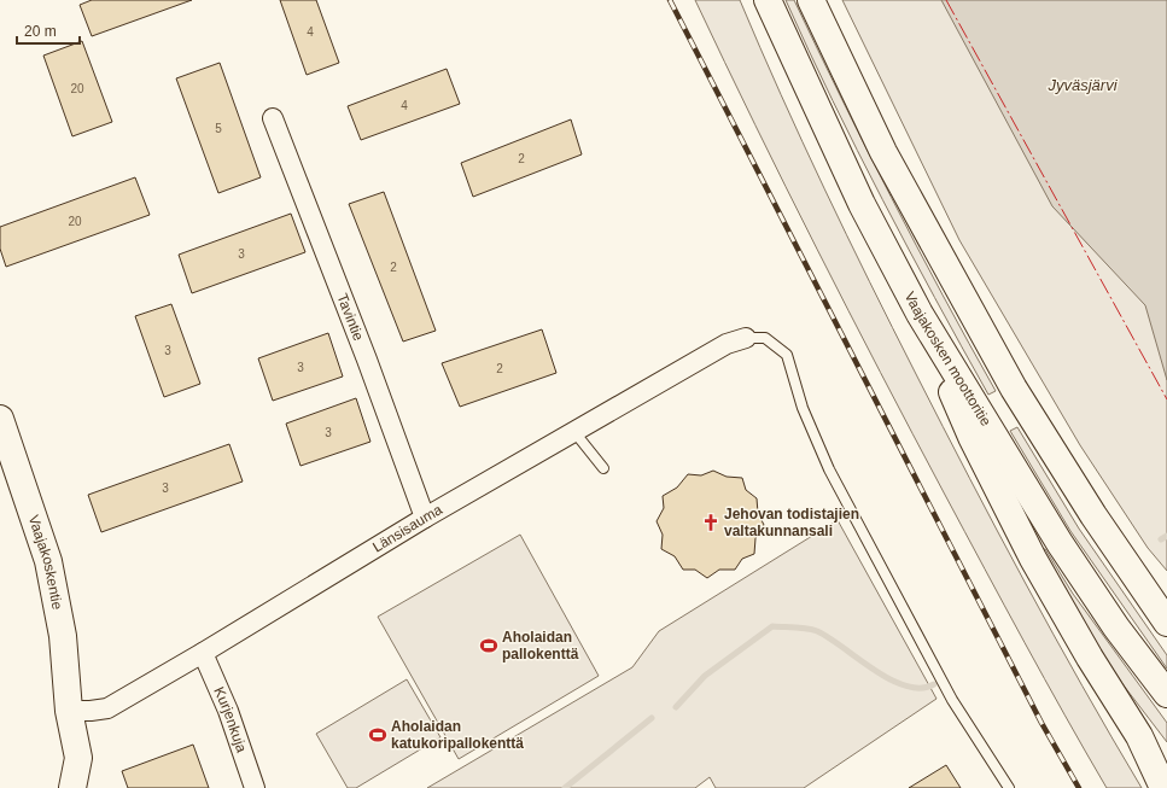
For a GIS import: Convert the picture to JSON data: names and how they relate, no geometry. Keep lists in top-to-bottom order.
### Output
{
  "streets": {
    "main road": ["Vaajakosken moottoritie", "Vaajakoskentie"],
    "street": ["Tavintie", "Länsisauma", "Kurjenkuja"]
  },
  "crossings": [
    ["Tavintie", "Länsisauma"],
    ["Länsisauma", "Vaajakoskentie"],
    ["Länsisauma", "Kurjenkuja"]
  ],
  "water": ["Jyväsjärvi"],
  "places": {
    "church": ["Jehovan todistajien valtakunnansali"],
    "sports": ["Aholaidan pallokenttä", "Aholaidan katukoripallokenttä"]
  },
  "house_numbers": [
    "4",
    "20",
    "4",
    "5",
    "2",
    "20",
    "3",
    "2",
    "3",
    "3",
    "2",
    "3",
    "3"
  ],
  "scale_bar": "20 m"
}
